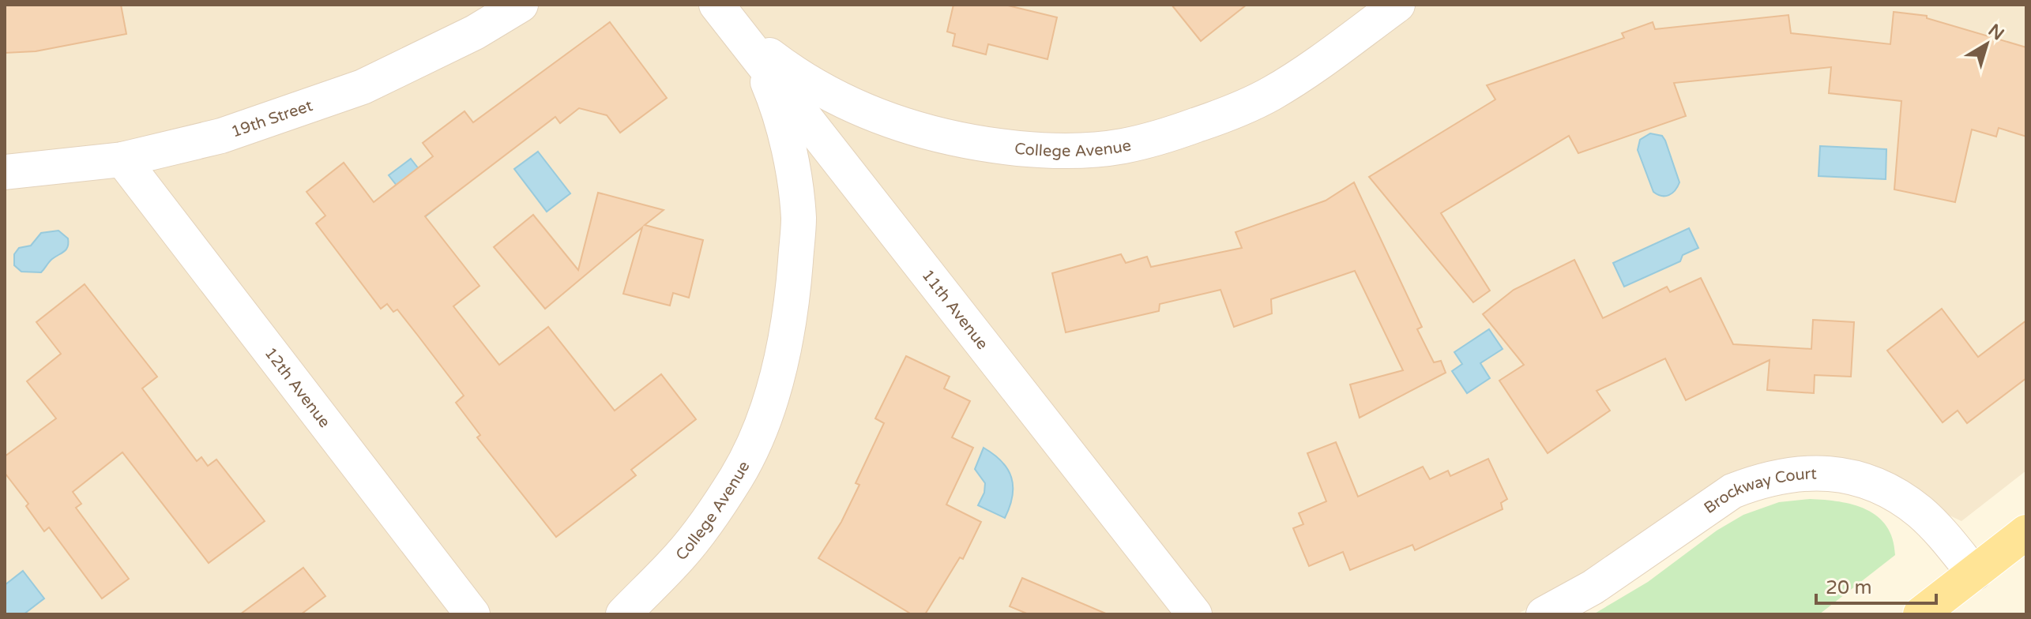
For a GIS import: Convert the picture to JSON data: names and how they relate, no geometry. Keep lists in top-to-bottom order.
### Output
{
  "streets": {
    "street": [
      "19th Street",
      "College Avenue",
      "11th Avenue",
      "12th Avenue",
      "Brockway Court"
    ]
  },
  "crossings": [
    ["19th Street", "12th Avenue"],
    ["College Avenue", "11th Avenue"]
  ],
  "scale_bar": "20 m",
  "north": "top right"
}
